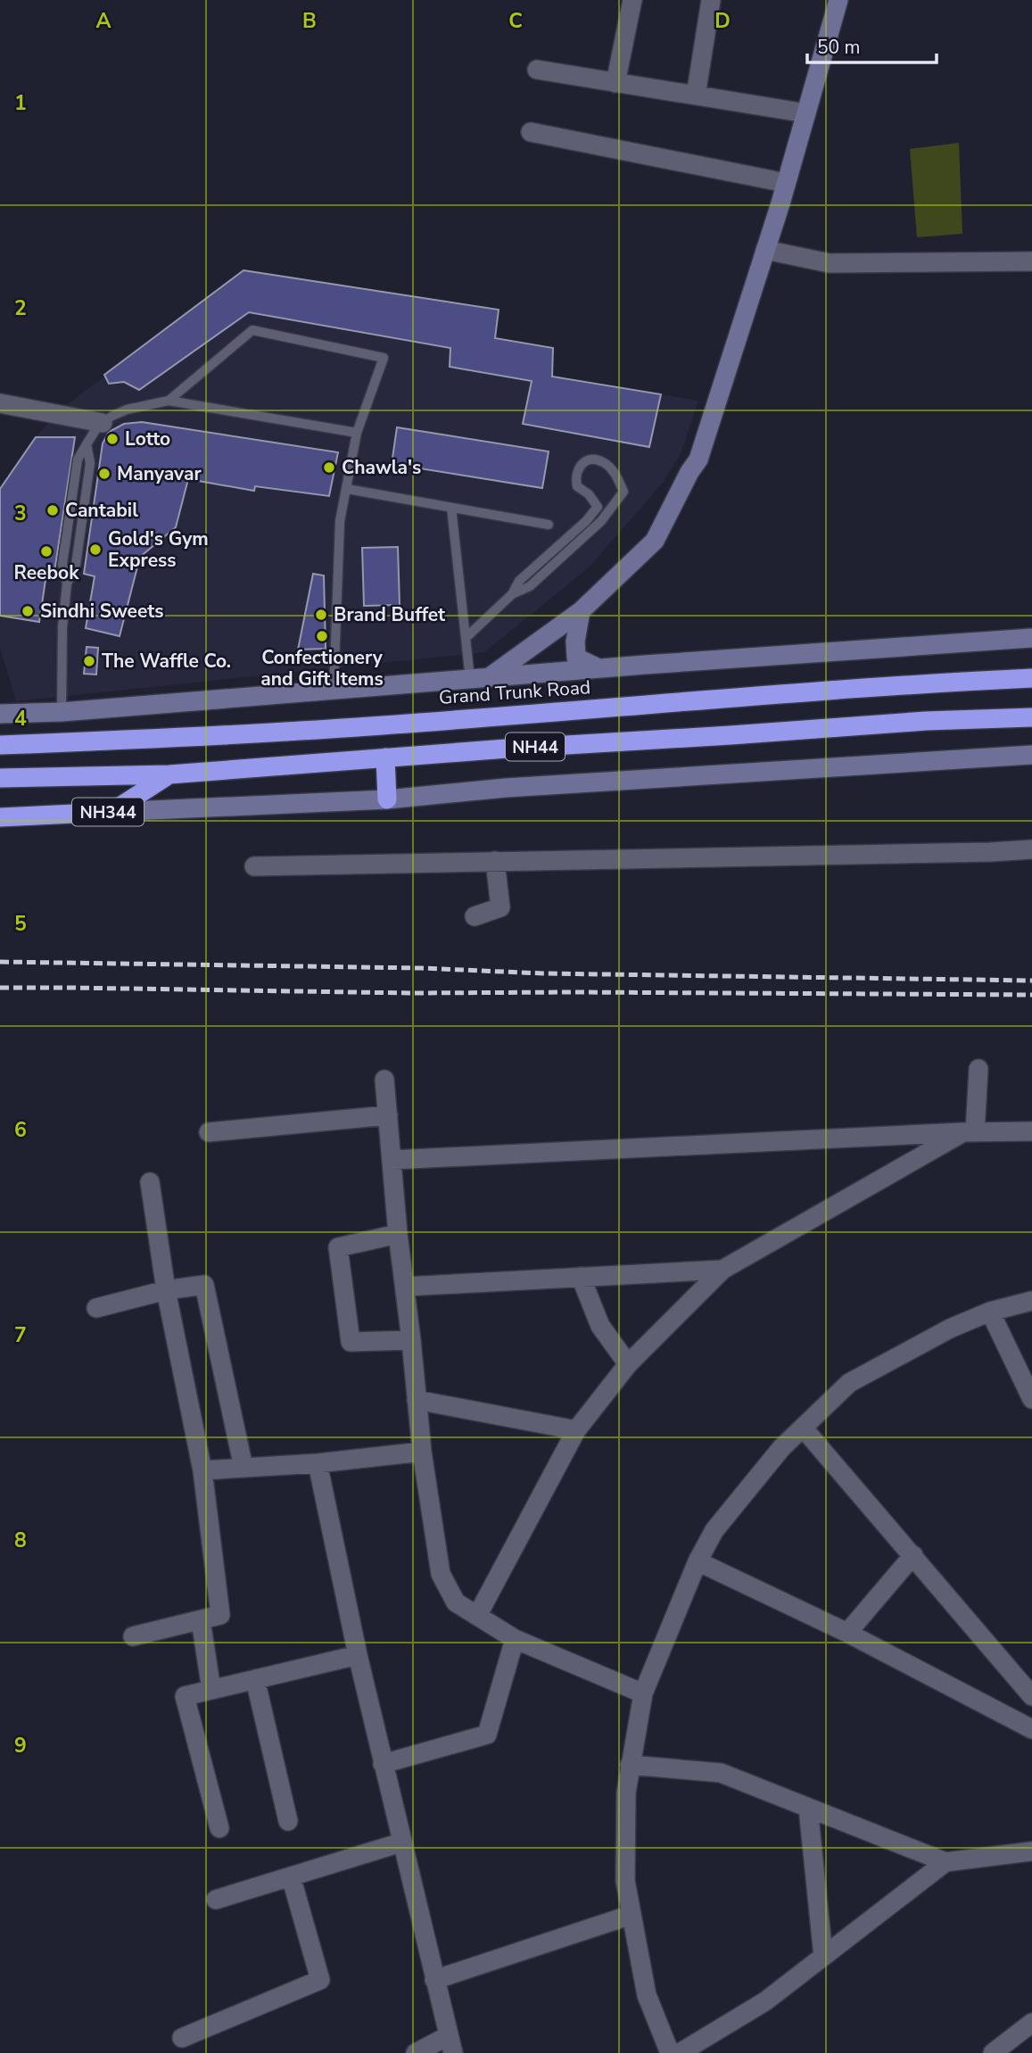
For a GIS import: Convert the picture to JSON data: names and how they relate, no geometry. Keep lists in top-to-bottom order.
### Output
{
  "streets": {
    "highway": ["Grand Trunk Road", "NH44", "NH344"]
  },
  "crossings": [
    ["NH44", "NH344"]
  ],
  "places": [
    "Lotto",
    "Chawla's",
    "Manyavar",
    "Cantabil",
    "Gold's Gym Express",
    "Reebok",
    "Sindhi Sweets",
    "Brand Buffet",
    "Confectionery and Gift Items",
    "The Waffle Co."
  ],
  "scale_bar": "50 m",
  "grid": {
    "columns": [
      "A",
      "B",
      "C",
      "D"
    ],
    "rows": [
      "1",
      "2",
      "3",
      "4",
      "5",
      "6",
      "7",
      "8",
      "9"
    ]
  }
}
